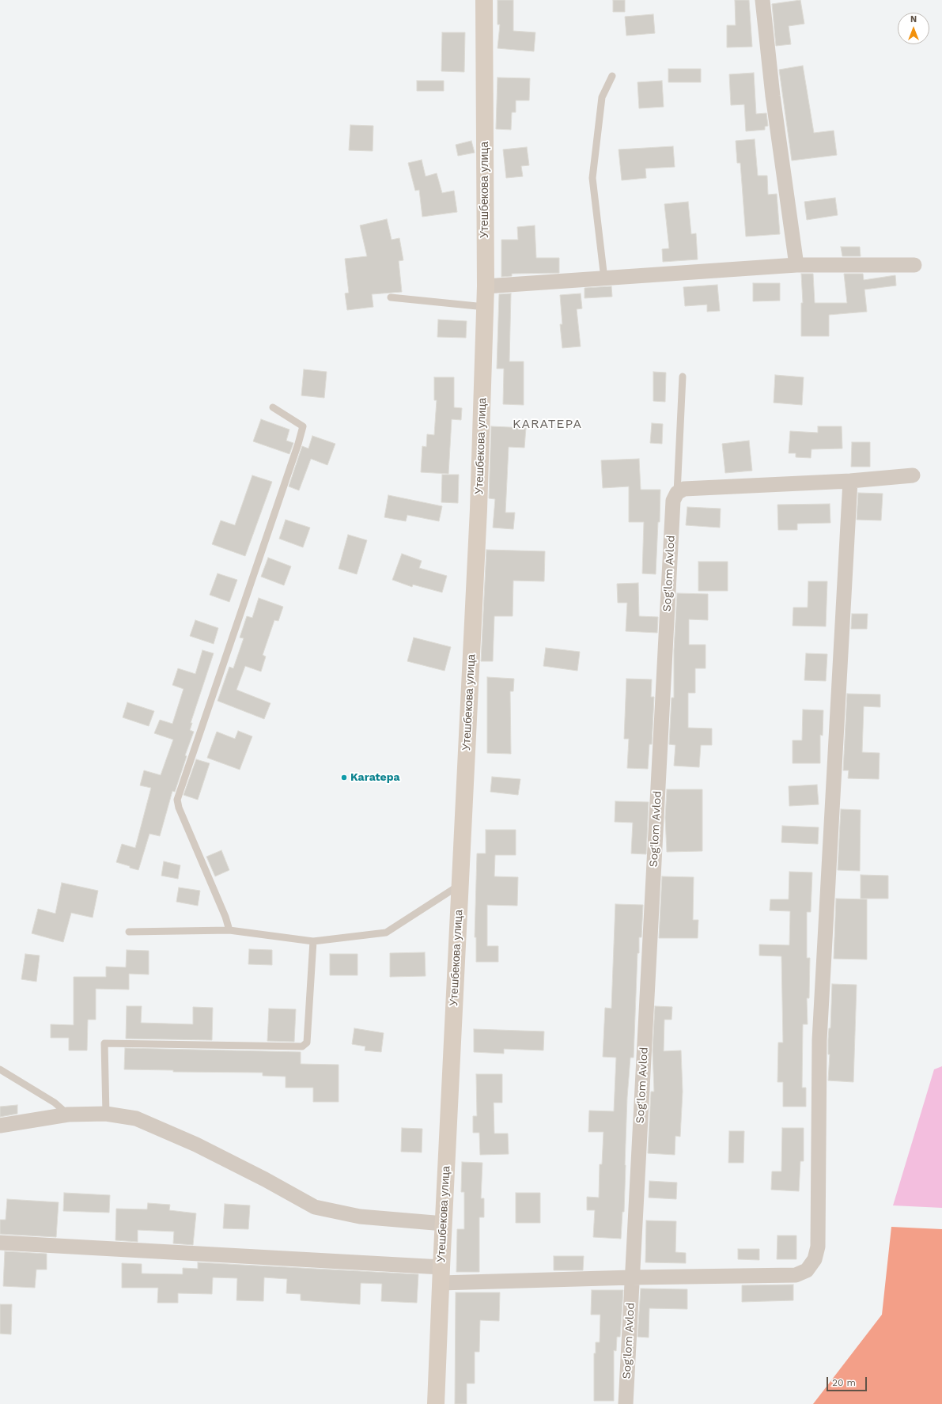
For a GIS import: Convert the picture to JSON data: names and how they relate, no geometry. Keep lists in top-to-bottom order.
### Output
{
  "streets": {
    "main road": ["Утешбекова улица"],
    "street": ["Sog'lom Avlod"]
  },
  "districts": ["KARATEPA"],
  "places": ["Karatepa"],
  "scale_bar": "20 m",
  "north": "top"
}
